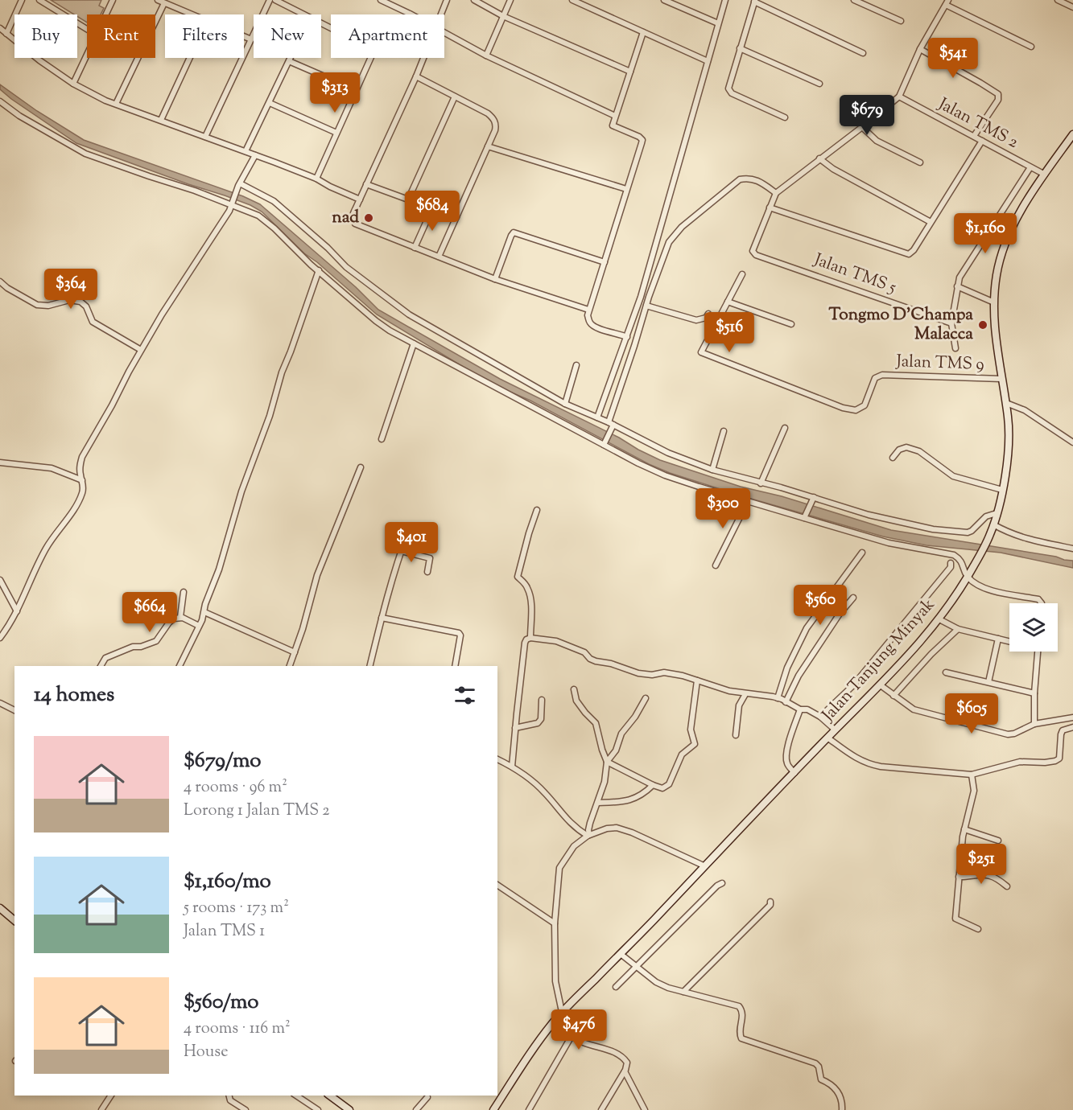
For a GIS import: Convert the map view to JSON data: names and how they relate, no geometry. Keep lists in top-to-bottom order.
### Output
{
  "streets": {
    "main road": ["Jalan Tanjung Minyak"],
    "street": ["Jalan TMS 2", "Jalan TMS 5", "Jalan TMS 9"]
  },
  "crossings": [
    ["Jalan TMS 2", "Jalan Tanjung Minyak"],
    ["Jalan TMS 9", "Jalan Tanjung Minyak"]
  ],
  "places": ["nad", "Tongmo D'Champa Malacca"],
  "page": {
    "chip": [
      "Buy",
      "Rent",
      "Filters",
      "New",
      "Apartment"
    ],
    "price": [
      "$541",
      "$313",
      "$679",
      "$684",
      "$1,160",
      "$364",
      "$516",
      "$300",
      "$401",
      "$560",
      "$664",
      "$605",
      "$251",
      "$476"
    ],
    "heading": "14 homes",
    "list": [
      {
        "name": "$679/mo",
        "note": "4 rooms · 96 m² · Lorong 1 Jalan TMS 2"
      },
      {
        "name": "$1,160/mo",
        "note": "5 rooms · 173 m² · Jalan TMS 1"
      },
      {
        "name": "$560/mo",
        "note": "4 rooms · 116 m² · House"
      }
    ]
  }
}
